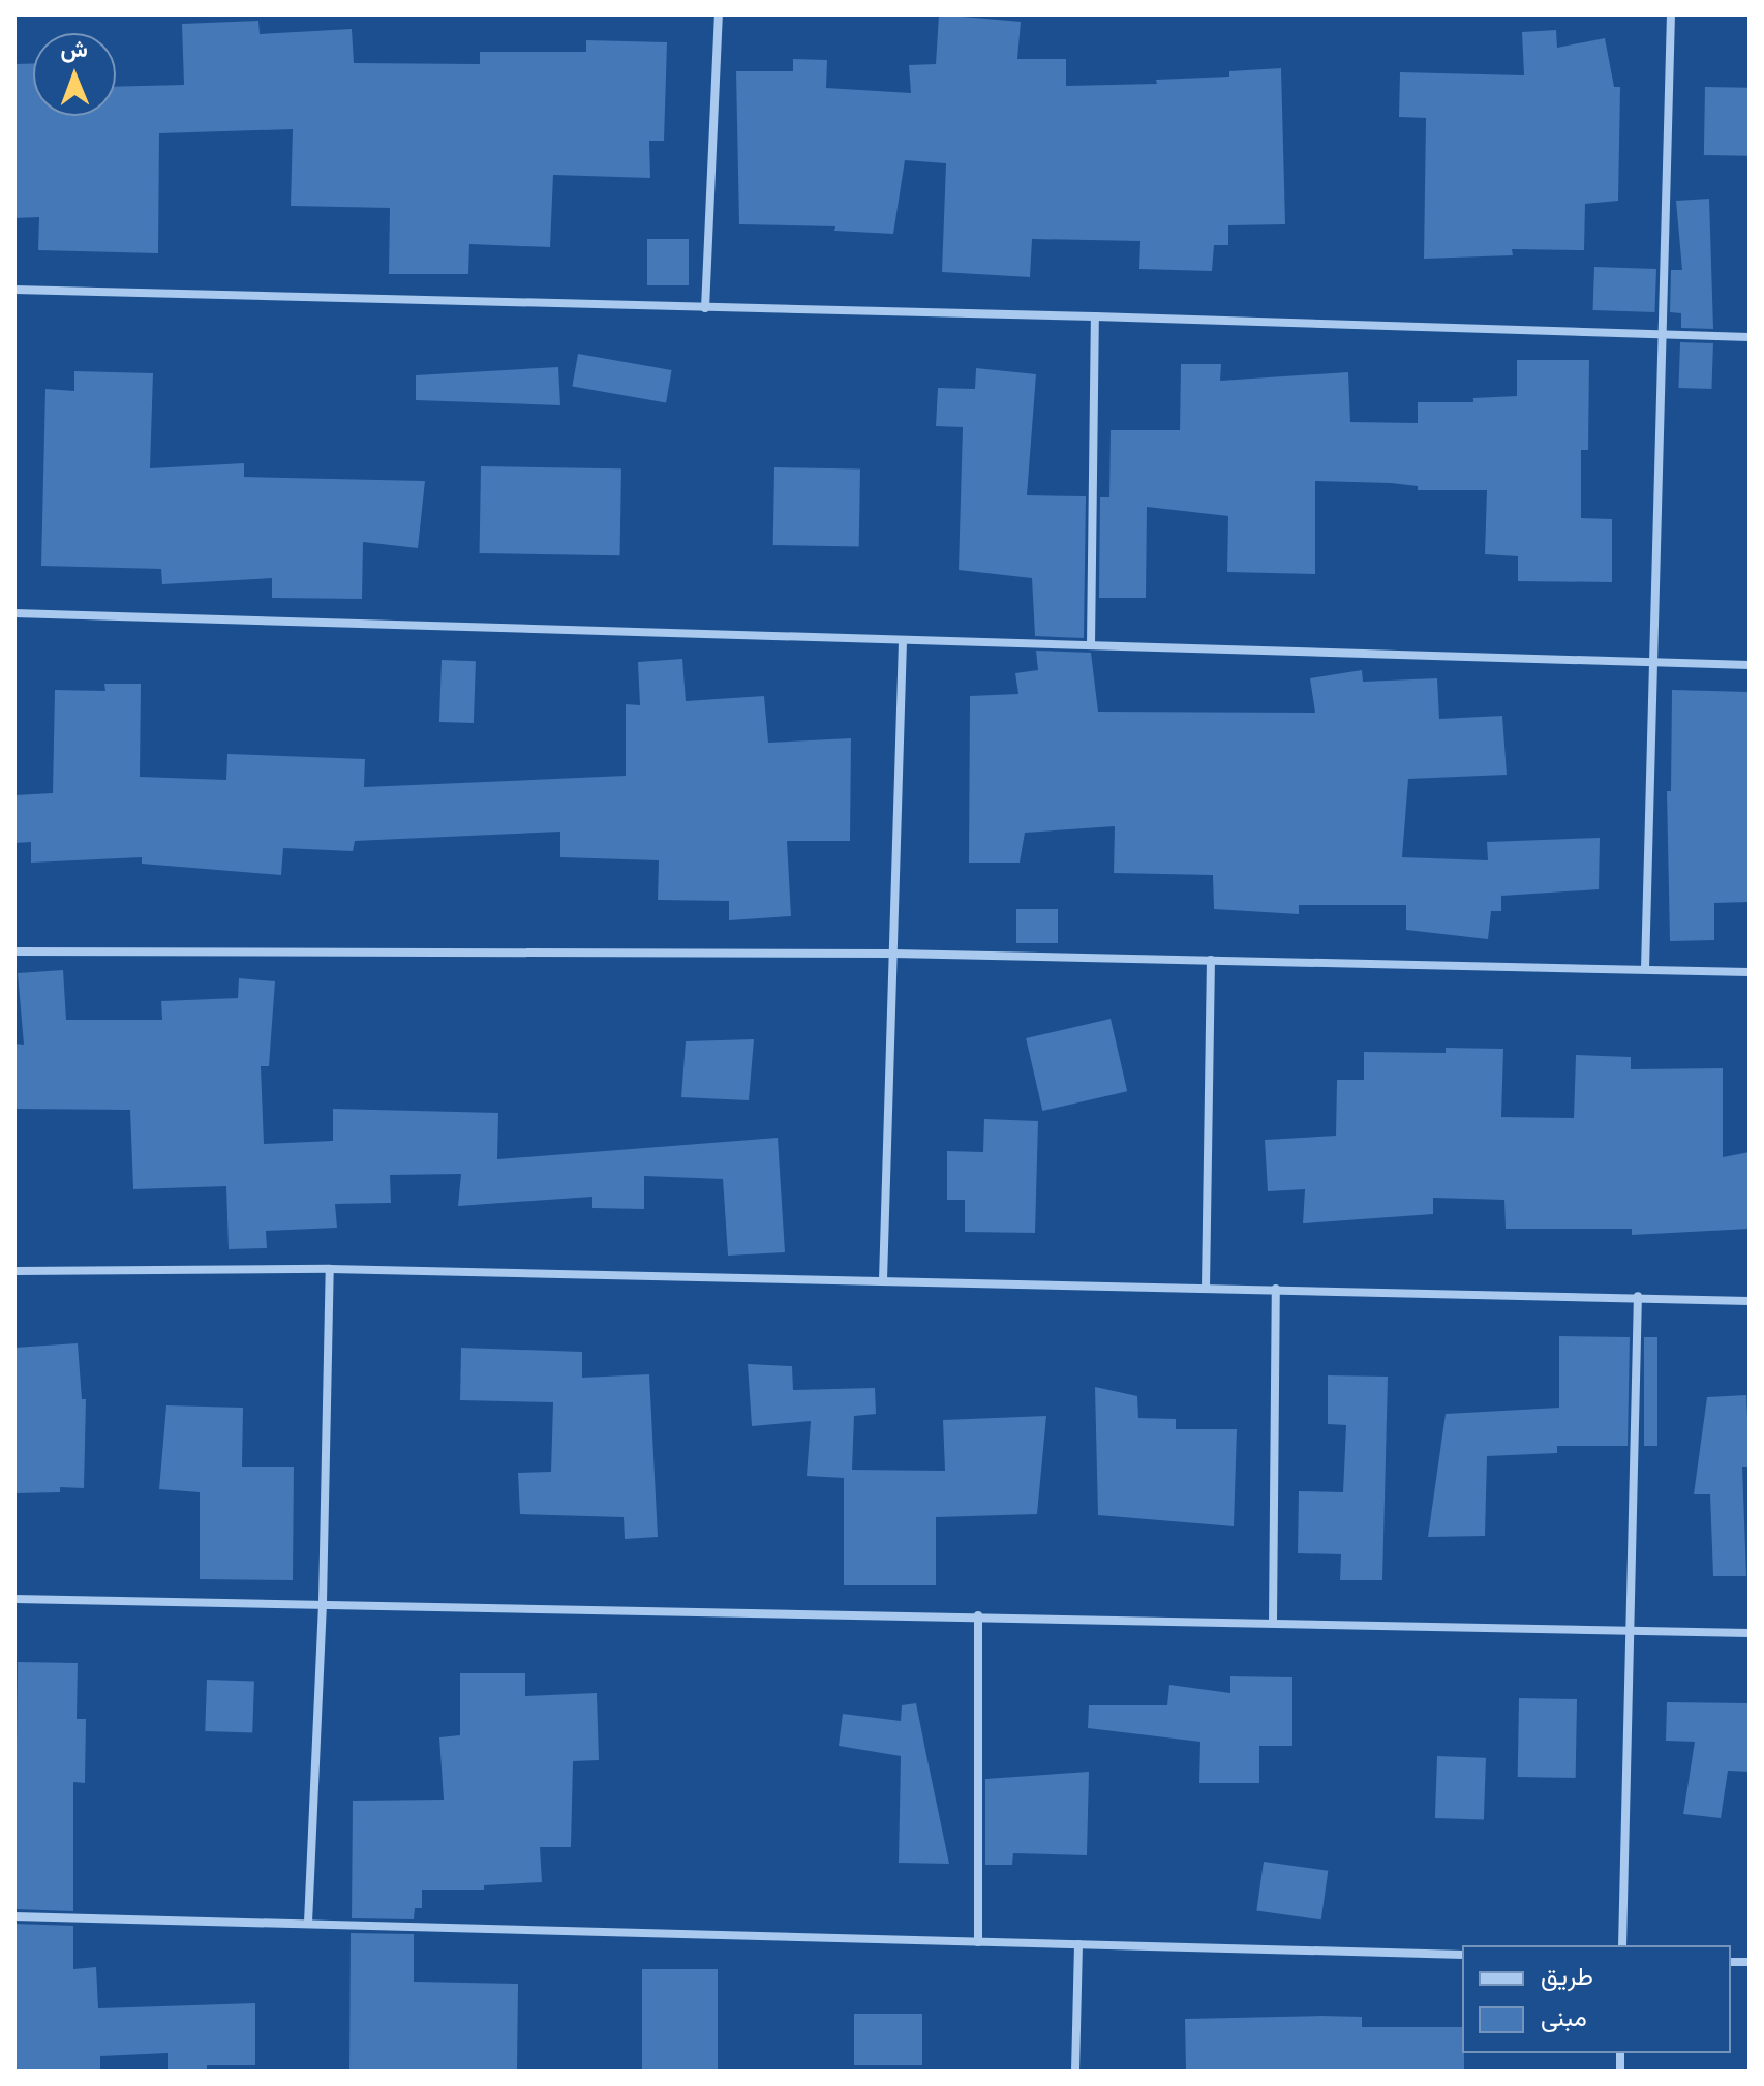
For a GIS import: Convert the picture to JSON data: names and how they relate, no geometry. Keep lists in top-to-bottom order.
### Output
{
  "legend": ["طريق", "مبنى"],
  "north": "top"
}
